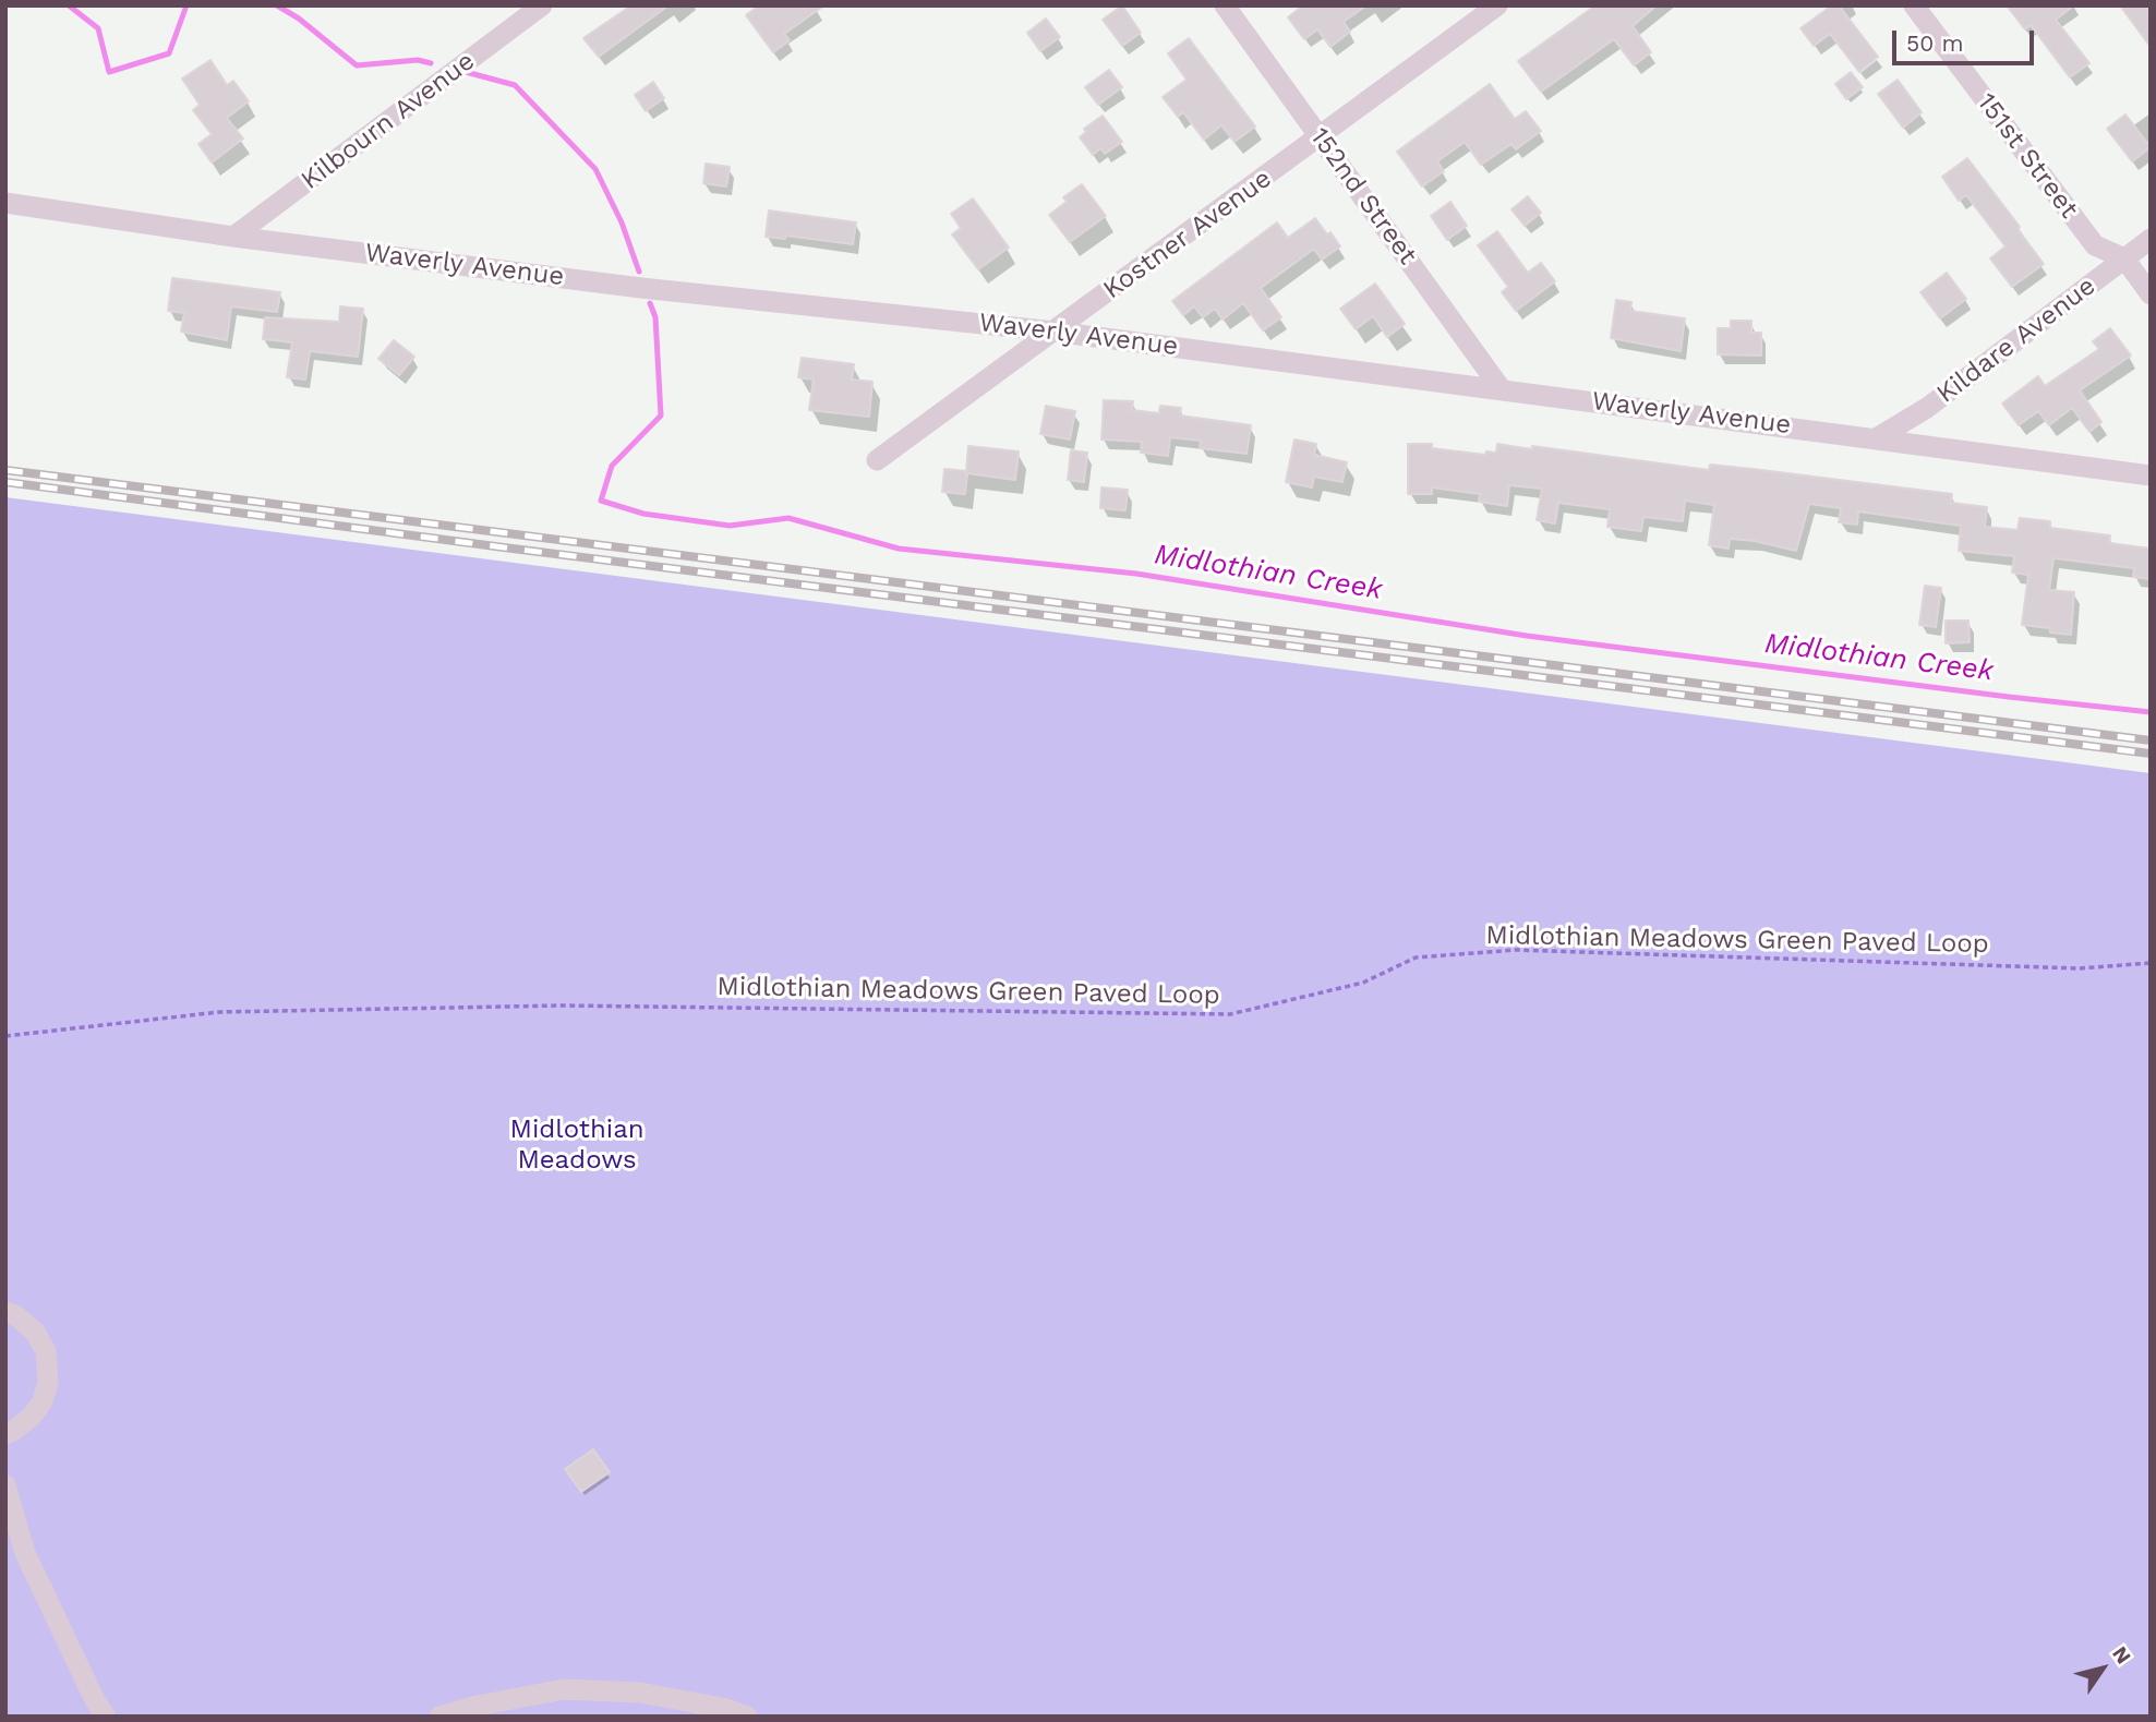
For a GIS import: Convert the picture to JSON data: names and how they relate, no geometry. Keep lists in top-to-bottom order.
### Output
{
  "streets": {
    "street": [
      "Kilbourn Avenue",
      "151st Street",
      "152nd Street",
      "Kostner Avenue",
      "Waverly Avenue",
      "Kildare Avenue"
    ],
    "path": ["Midlothian Meadows Green Paved Loop"]
  },
  "crossings": [
    ["Kilbourn Avenue", "Waverly Avenue"],
    ["151st Street", "Kildare Avenue"],
    ["152nd Street", "Kostner Avenue"],
    ["152nd Street", "Waverly Avenue"],
    ["Kostner Avenue", "Waverly Avenue"],
    ["Waverly Avenue", "Kildare Avenue"]
  ],
  "water": ["Midlothian Creek"],
  "parks": ["Midlothian Meadows"],
  "scale_bar": "50 m",
  "north": "top right"
}
